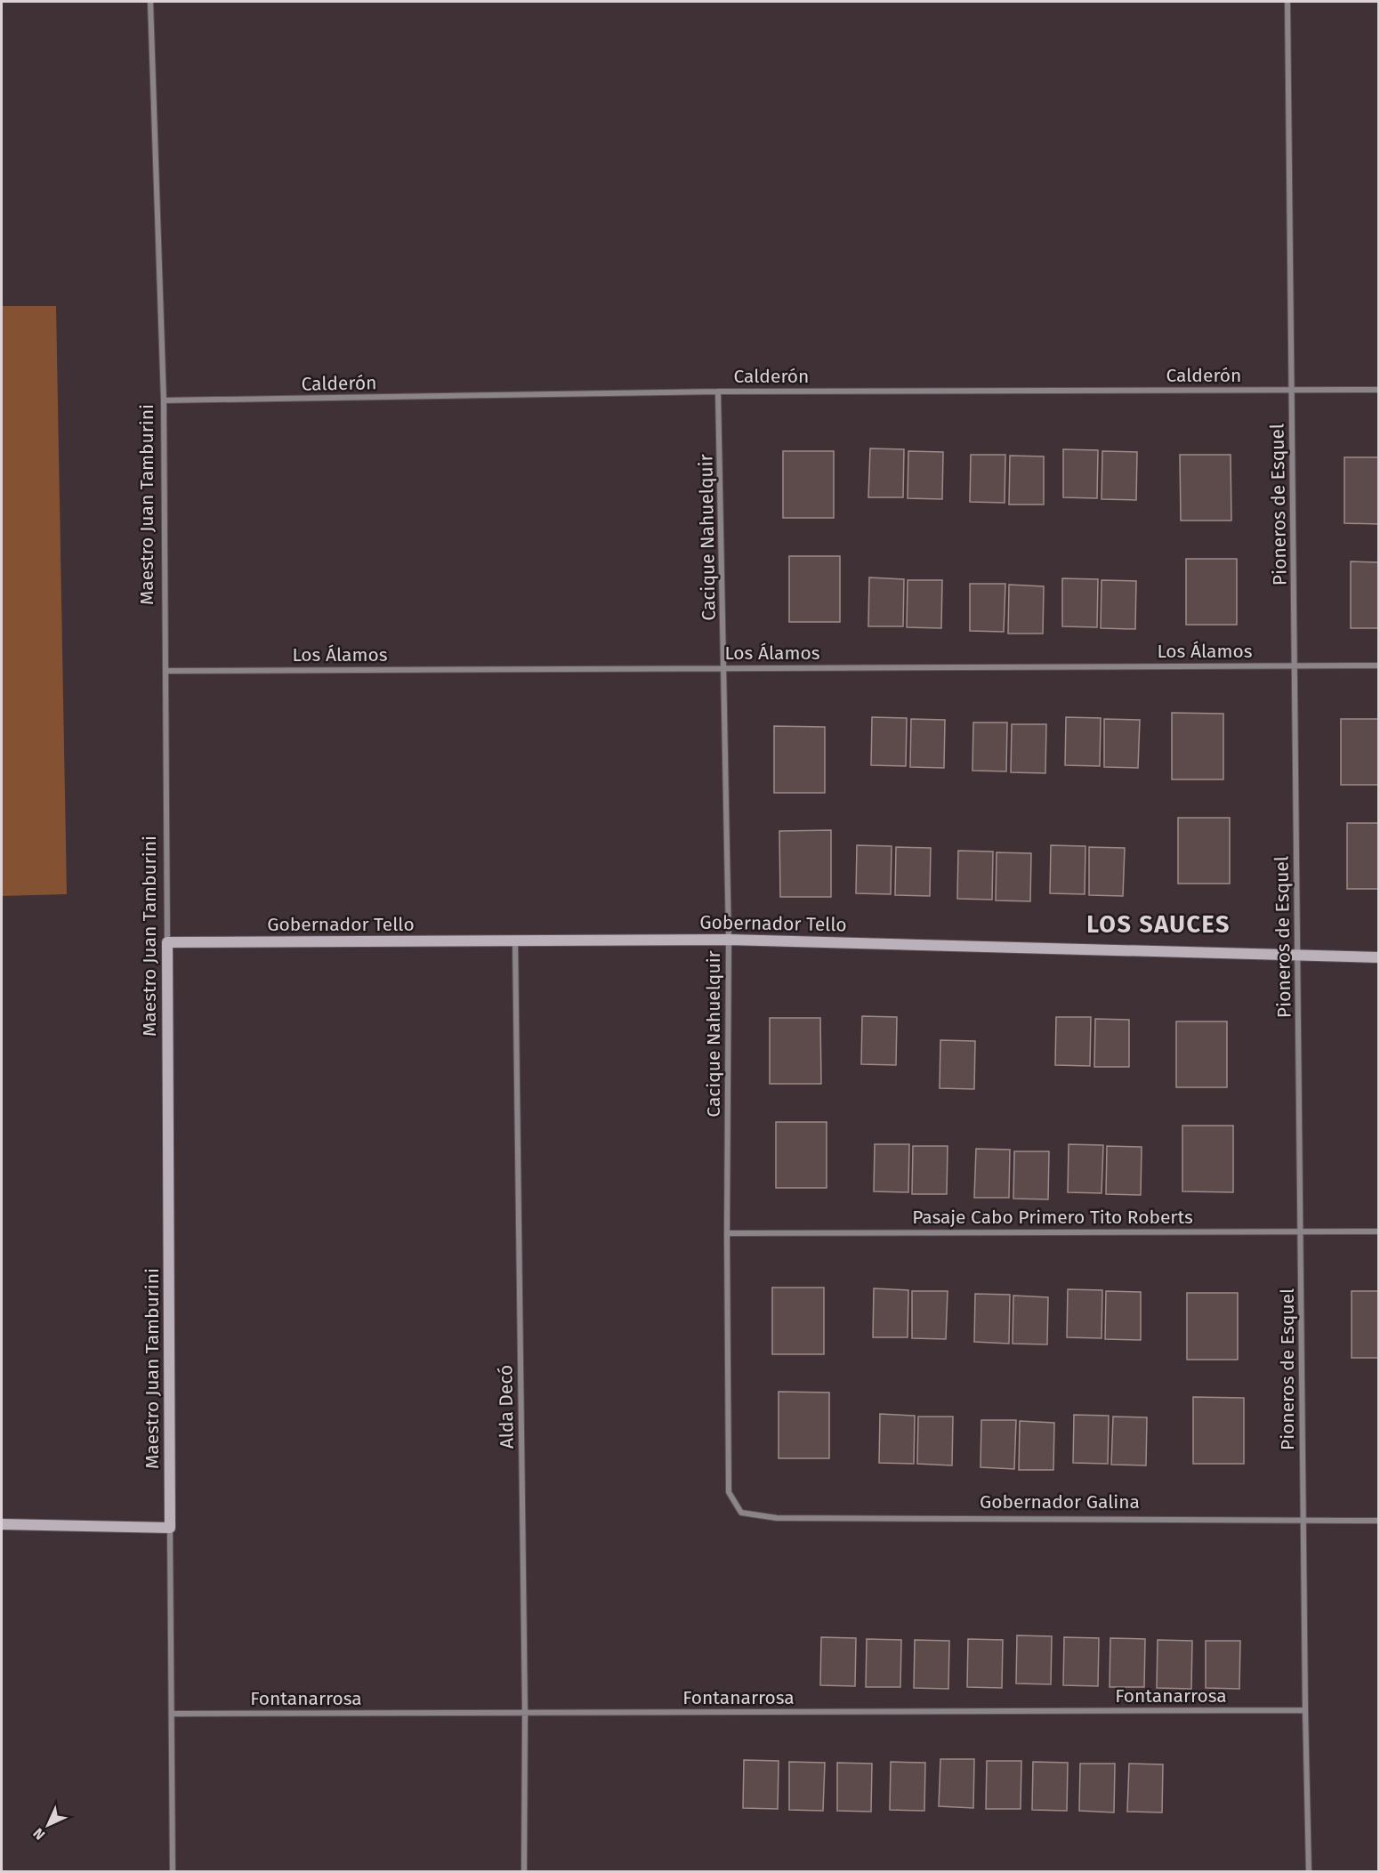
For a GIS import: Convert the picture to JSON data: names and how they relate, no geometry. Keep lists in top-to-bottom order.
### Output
{
  "streets": {
    "street": [
      "Calderón",
      "Maestro Juan Tamburini",
      "Pioneros de Esquel",
      "Cacique Nahuelquir",
      "Los Álamos",
      "Gobernador Tello",
      "Pasaje Cabo Primero Tito Roberts",
      "Alda Decó",
      "Gobernador Galina",
      "Fontanarrosa"
    ]
  },
  "crossings": [
    ["Calderón", "Maestro Juan Tamburini"],
    ["Calderón", "Pioneros de Esquel"],
    ["Calderón", "Cacique Nahuelquir"],
    ["Maestro Juan Tamburini", "Los Álamos"],
    ["Maestro Juan Tamburini", "Gobernador Tello"],
    ["Maestro Juan Tamburini", "Fontanarrosa"],
    ["Pioneros de Esquel", "Los Álamos"],
    ["Pioneros de Esquel", "Gobernador Tello"],
    ["Pioneros de Esquel", "Pasaje Cabo Primero Tito Roberts"],
    ["Pioneros de Esquel", "Gobernador Galina"],
    ["Pioneros de Esquel", "Fontanarrosa"],
    ["Cacique Nahuelquir", "Los Álamos"],
    ["Cacique Nahuelquir", "Gobernador Tello"],
    ["Cacique Nahuelquir", "Pasaje Cabo Primero Tito Roberts"],
    ["Cacique Nahuelquir", "Gobernador Galina"],
    ["Gobernador Tello", "Alda Decó"],
    ["Alda Decó", "Fontanarrosa"]
  ],
  "districts": ["LOS SAUCES"],
  "north": "bottom left"
}
